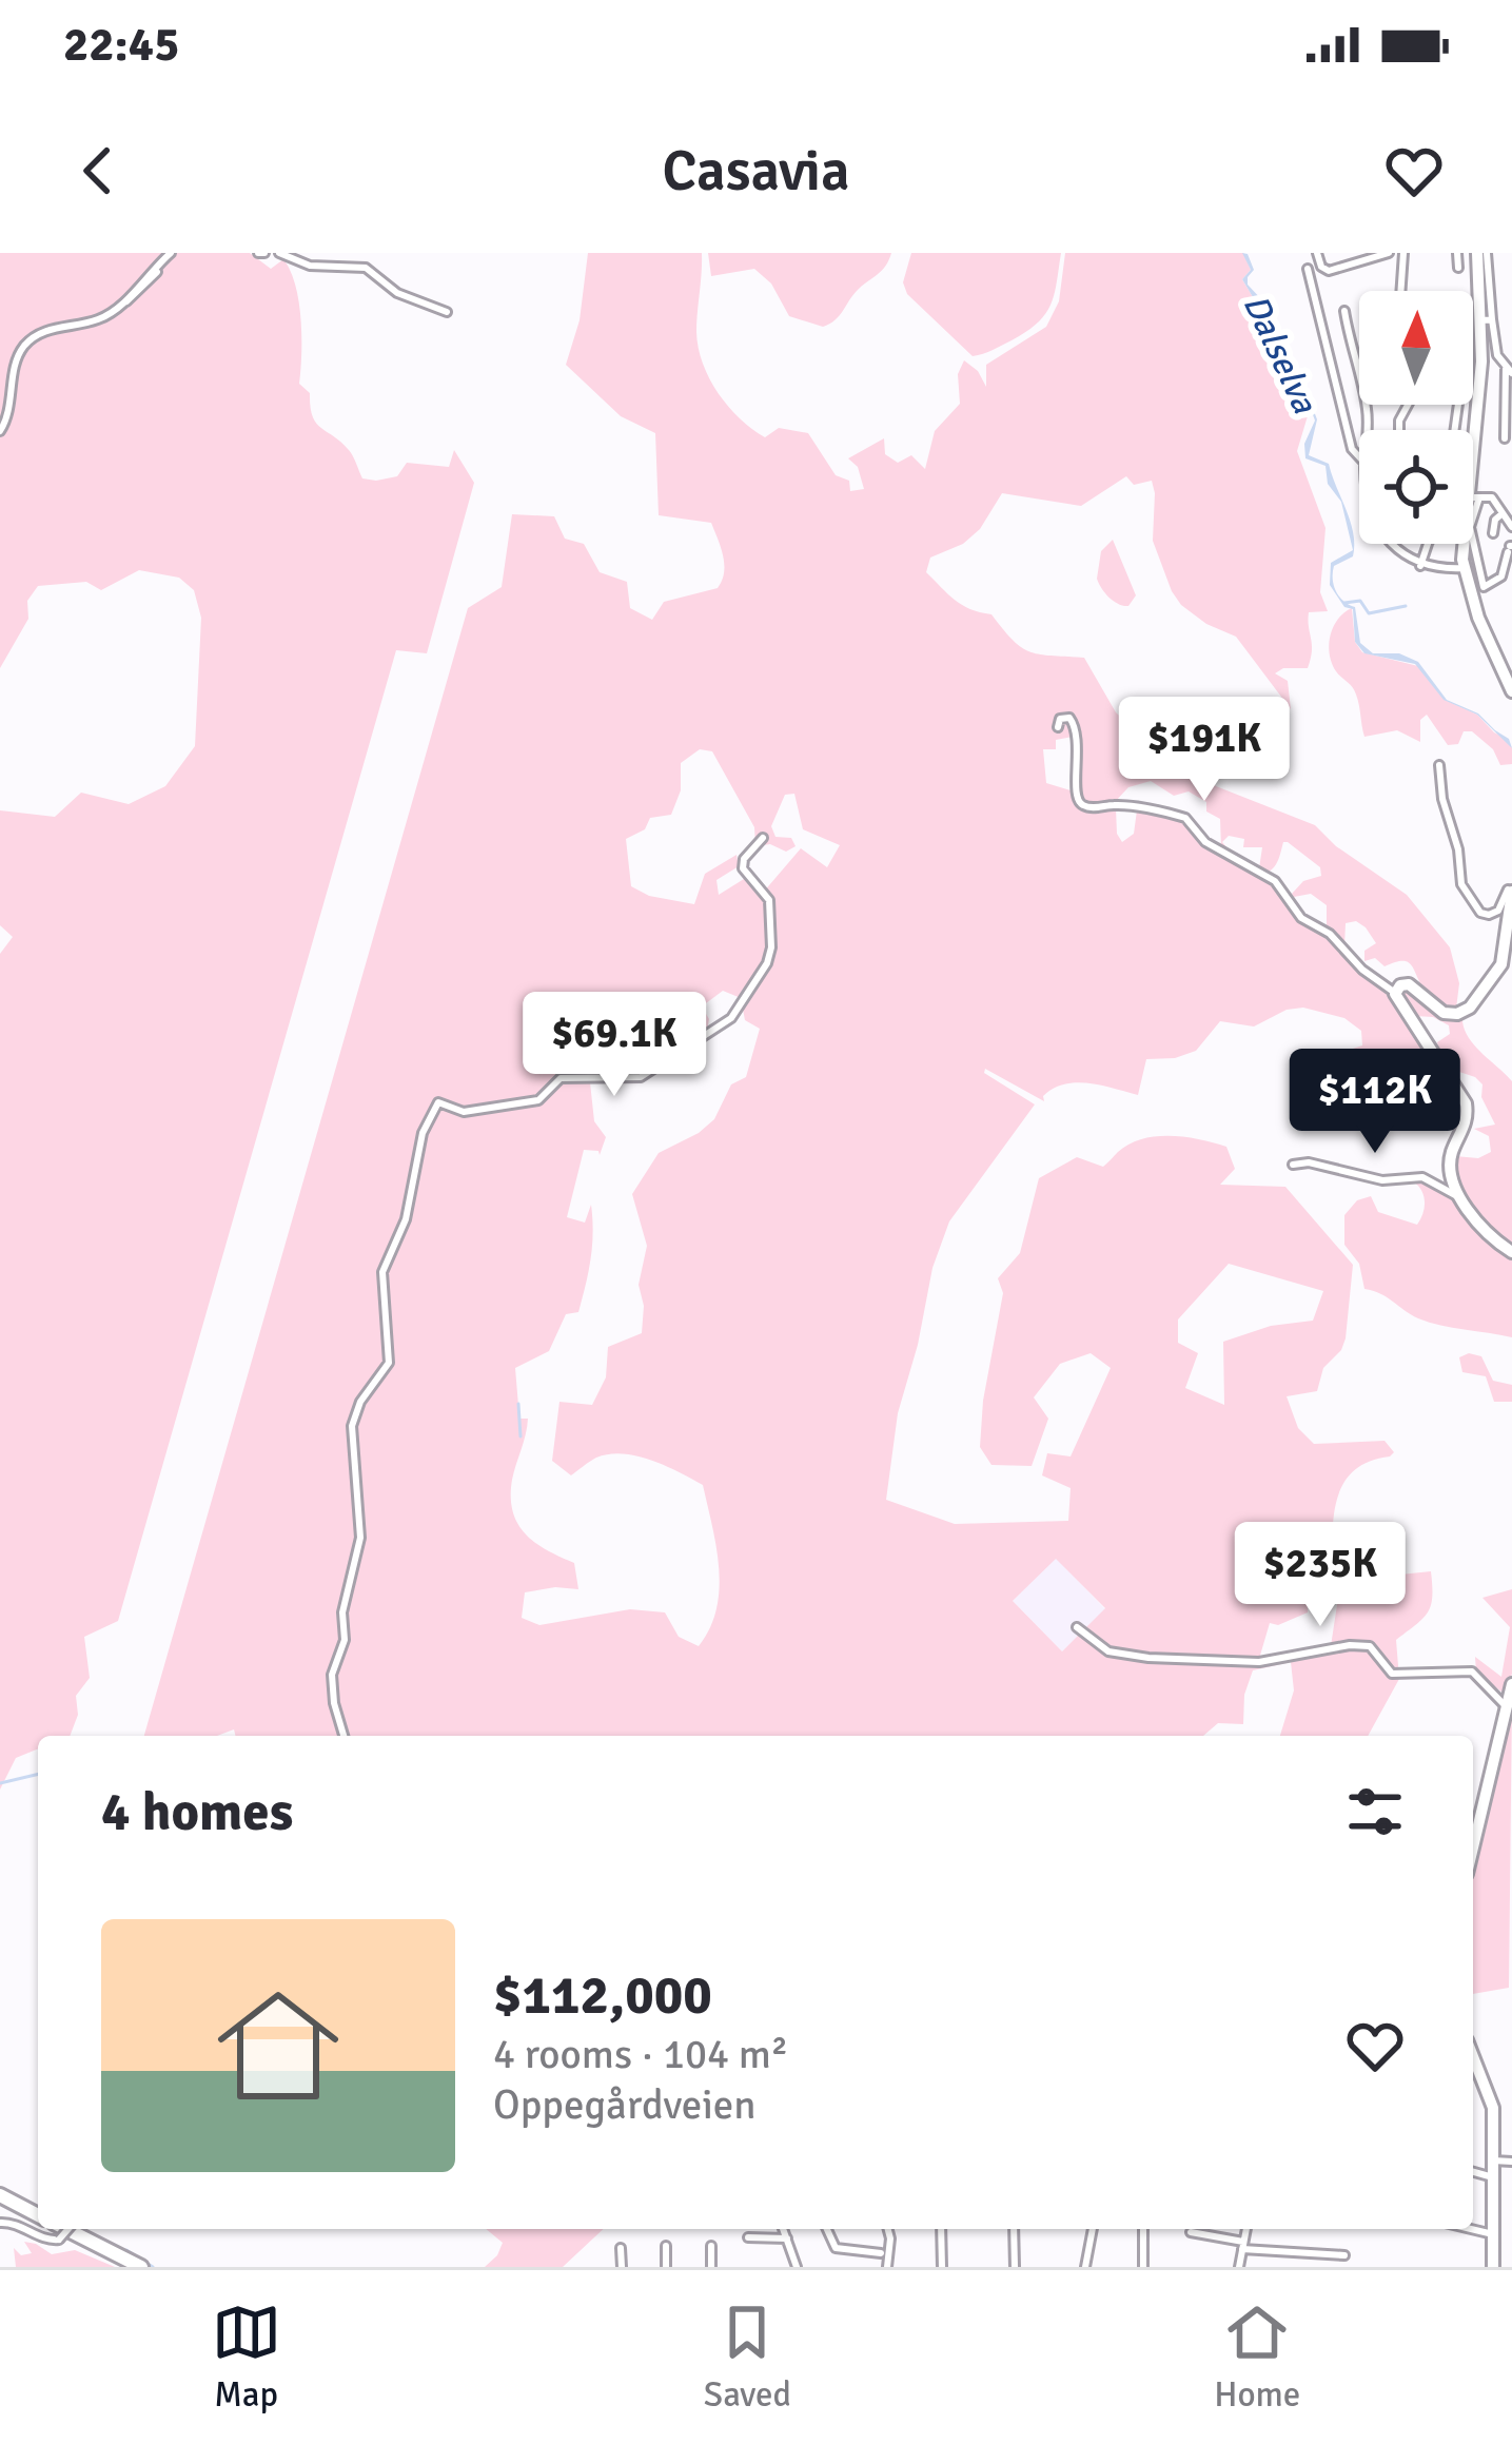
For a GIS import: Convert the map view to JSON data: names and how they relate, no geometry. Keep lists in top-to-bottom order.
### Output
{
  "water": ["Dalselva"],
  "north": "top",
  "page": {
    "status": "22:45",
    "header": "Casavia",
    "price": [
      "$191K",
      "$69.1K",
      "$112K",
      "$235K"
    ],
    "heading": "4 homes",
    "list": [
      {
        "name": "$112,000",
        "note": "4 rooms · 104 m² · Oppegårdveien"
      }
    ],
    "tabs": ["Map", "Saved", "Home"]
  }
}
